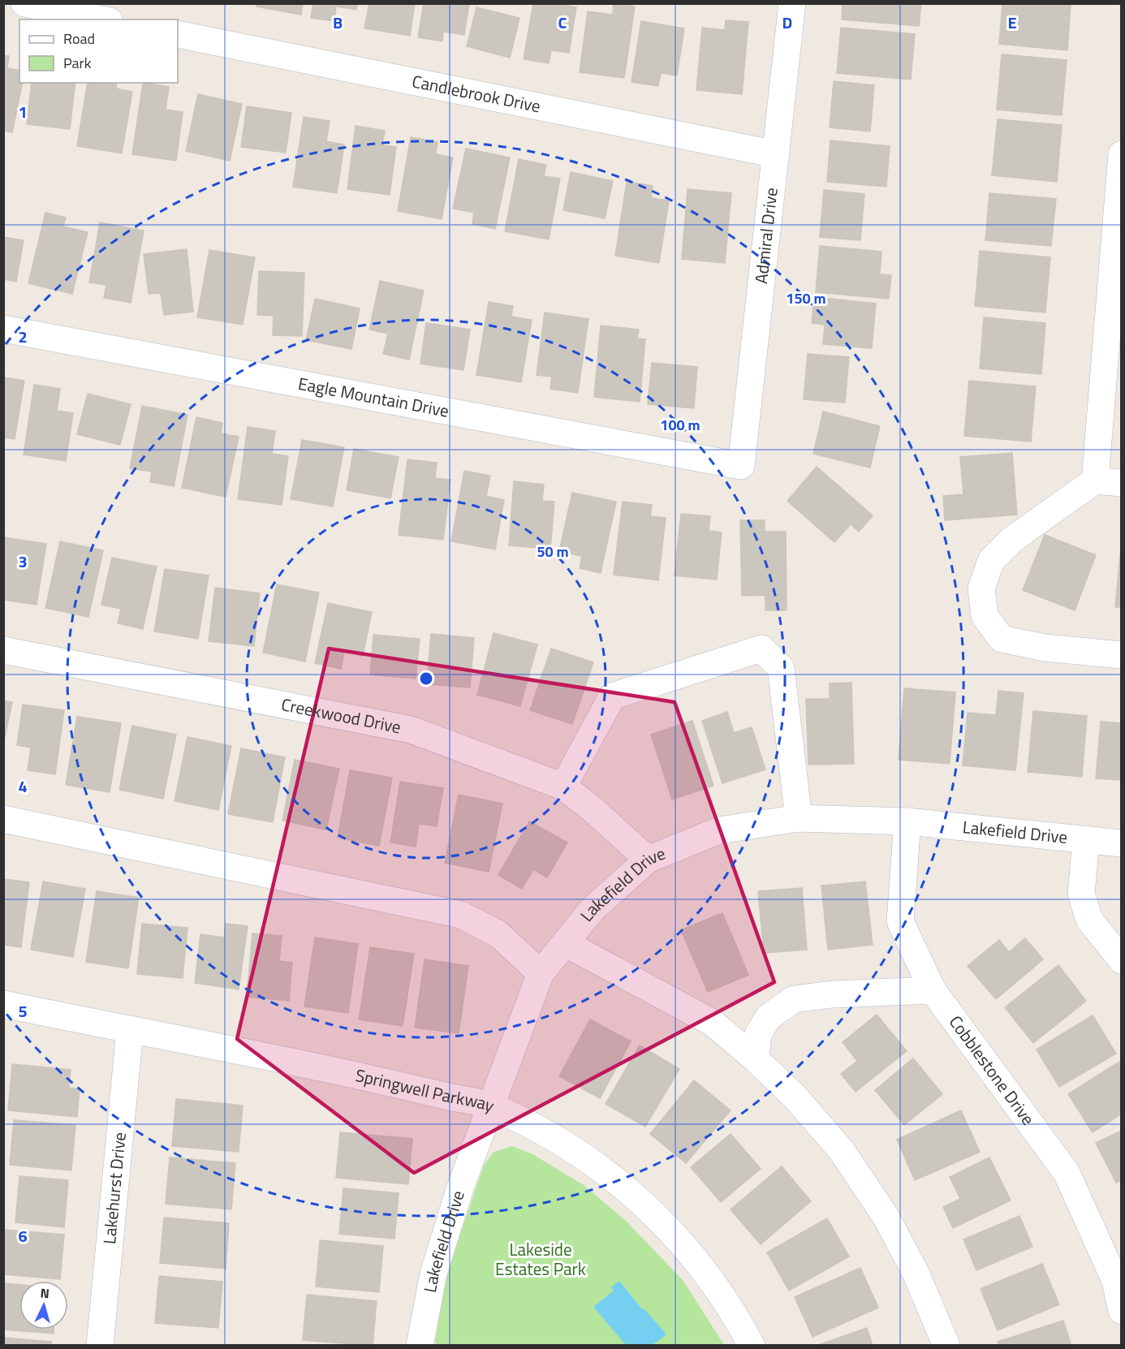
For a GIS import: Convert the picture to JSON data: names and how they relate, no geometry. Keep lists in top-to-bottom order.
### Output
{
  "streets": {
    "street": [
      "Candlebrook Drive",
      "Admiral Drive",
      "Eagle Mountain Drive",
      "Creekwood Drive",
      "Lakefield Drive",
      "Cobblestone Drive",
      "Springwell Parkway",
      "Lakehurst Drive"
    ]
  },
  "crossings": [
    ["Candlebrook Drive", "Admiral Drive"],
    ["Admiral Drive", "Eagle Mountain Drive"],
    ["Creekwood Drive", "Lakefield Drive"],
    ["Lakefield Drive", "Cobblestone Drive"],
    ["Lakefield Drive", "Springwell Parkway"],
    ["Springwell Parkway", "Lakehurst Drive"]
  ],
  "parks": ["Lakeside Estates Park"],
  "legend": ["Road", "Park"],
  "north": "top",
  "grid": {
    "columns": [
      "B",
      "C",
      "D",
      "E"
    ],
    "rows": [
      "1",
      "2",
      "3",
      "4",
      "5",
      "6"
    ]
  },
  "rings": ["150 m", "100 m", "50 m"]
}
